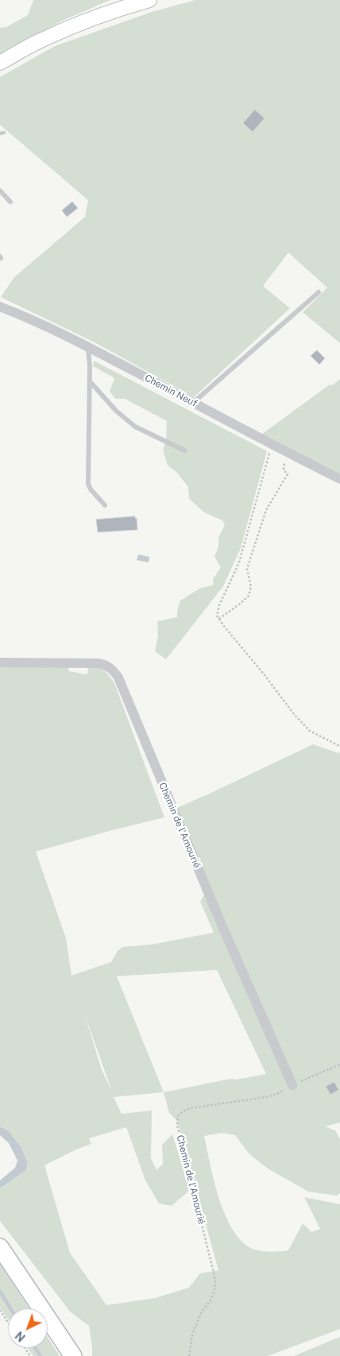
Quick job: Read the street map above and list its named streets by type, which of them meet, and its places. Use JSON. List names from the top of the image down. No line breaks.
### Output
{"streets":{"street":["Chemin Neuf","Chemin de l'Amourié"]},"north":"bottom left"}
